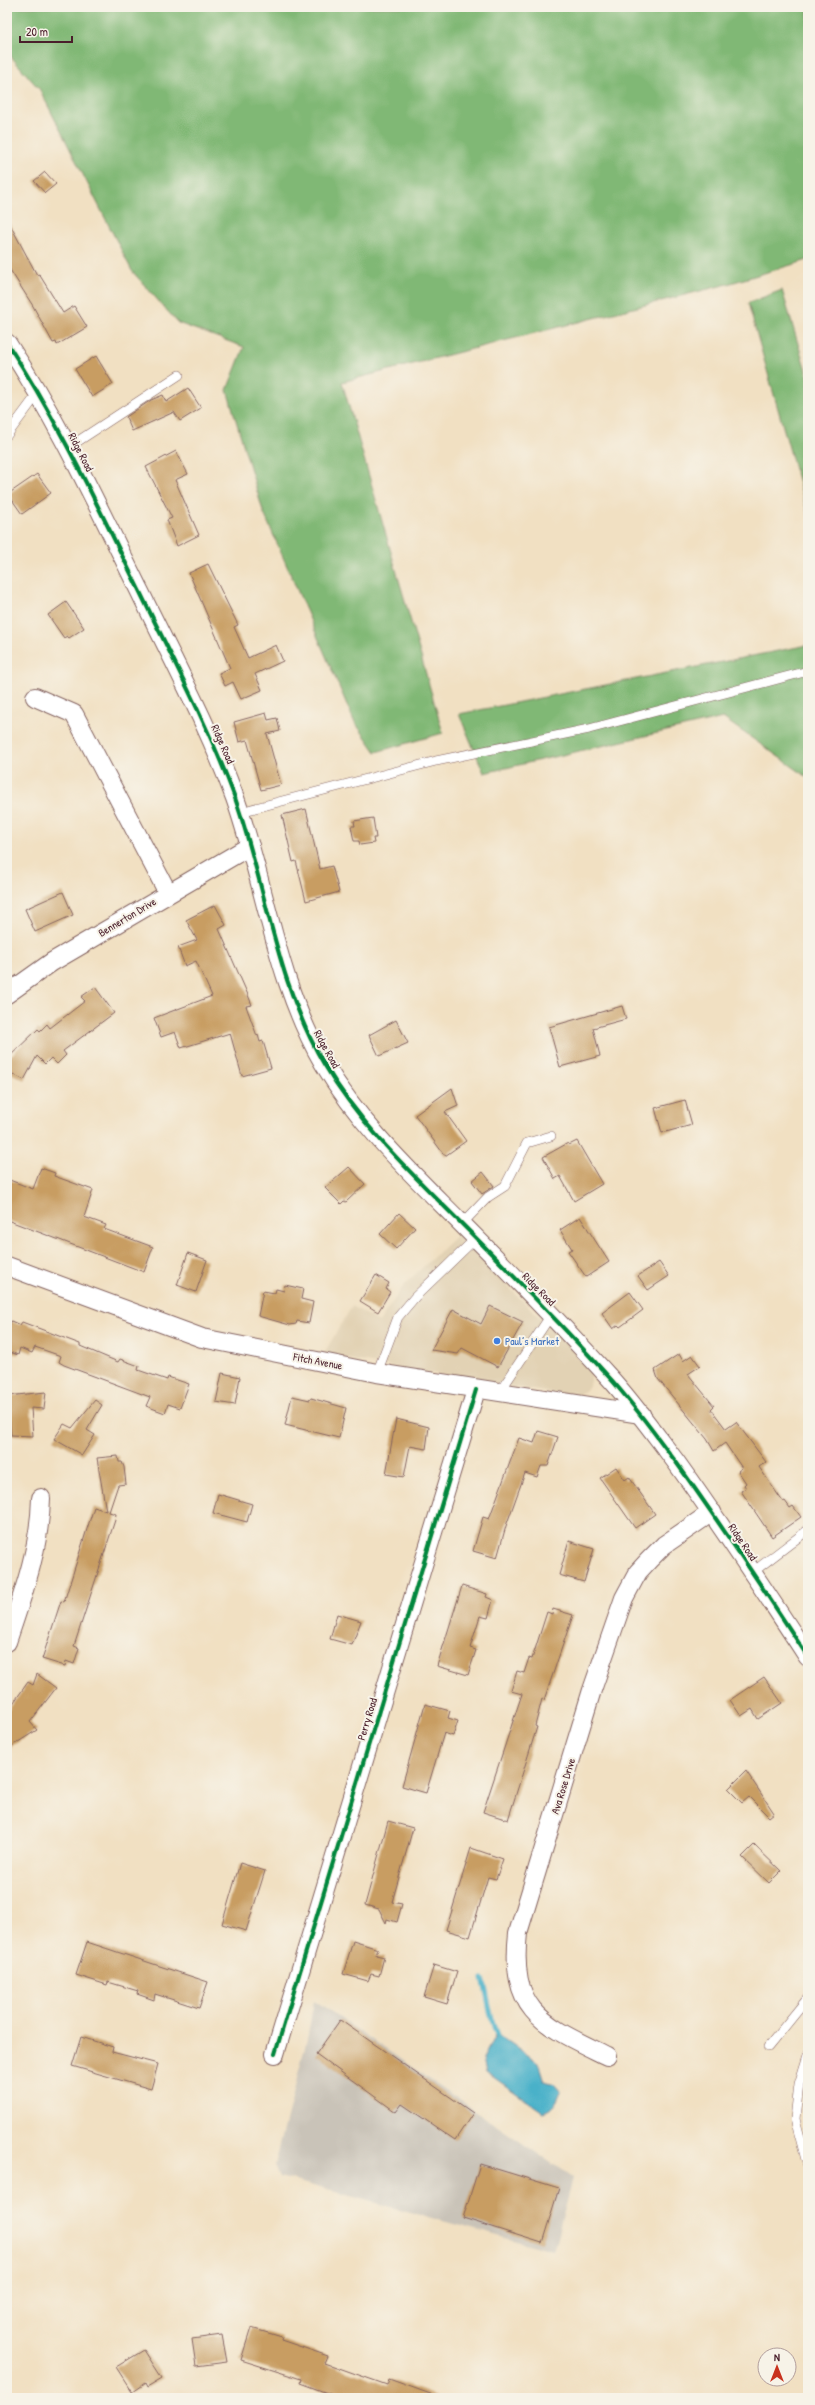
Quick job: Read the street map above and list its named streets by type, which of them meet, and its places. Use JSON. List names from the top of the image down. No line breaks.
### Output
{"streets":{"street":["Ridge Road","Bennerton Drive","Fitch Avenue","Perry Road","Ava Rose Drive"]},"crossings":[["Ridge Road","Bennerton Drive"],["Ridge Road","Fitch Avenue"],["Ridge Road","Ava Rose Drive"],["Fitch Avenue","Perry Road"]],"places":["Paul’s Market"],"scale_bar":"20 m","north":"top"}
